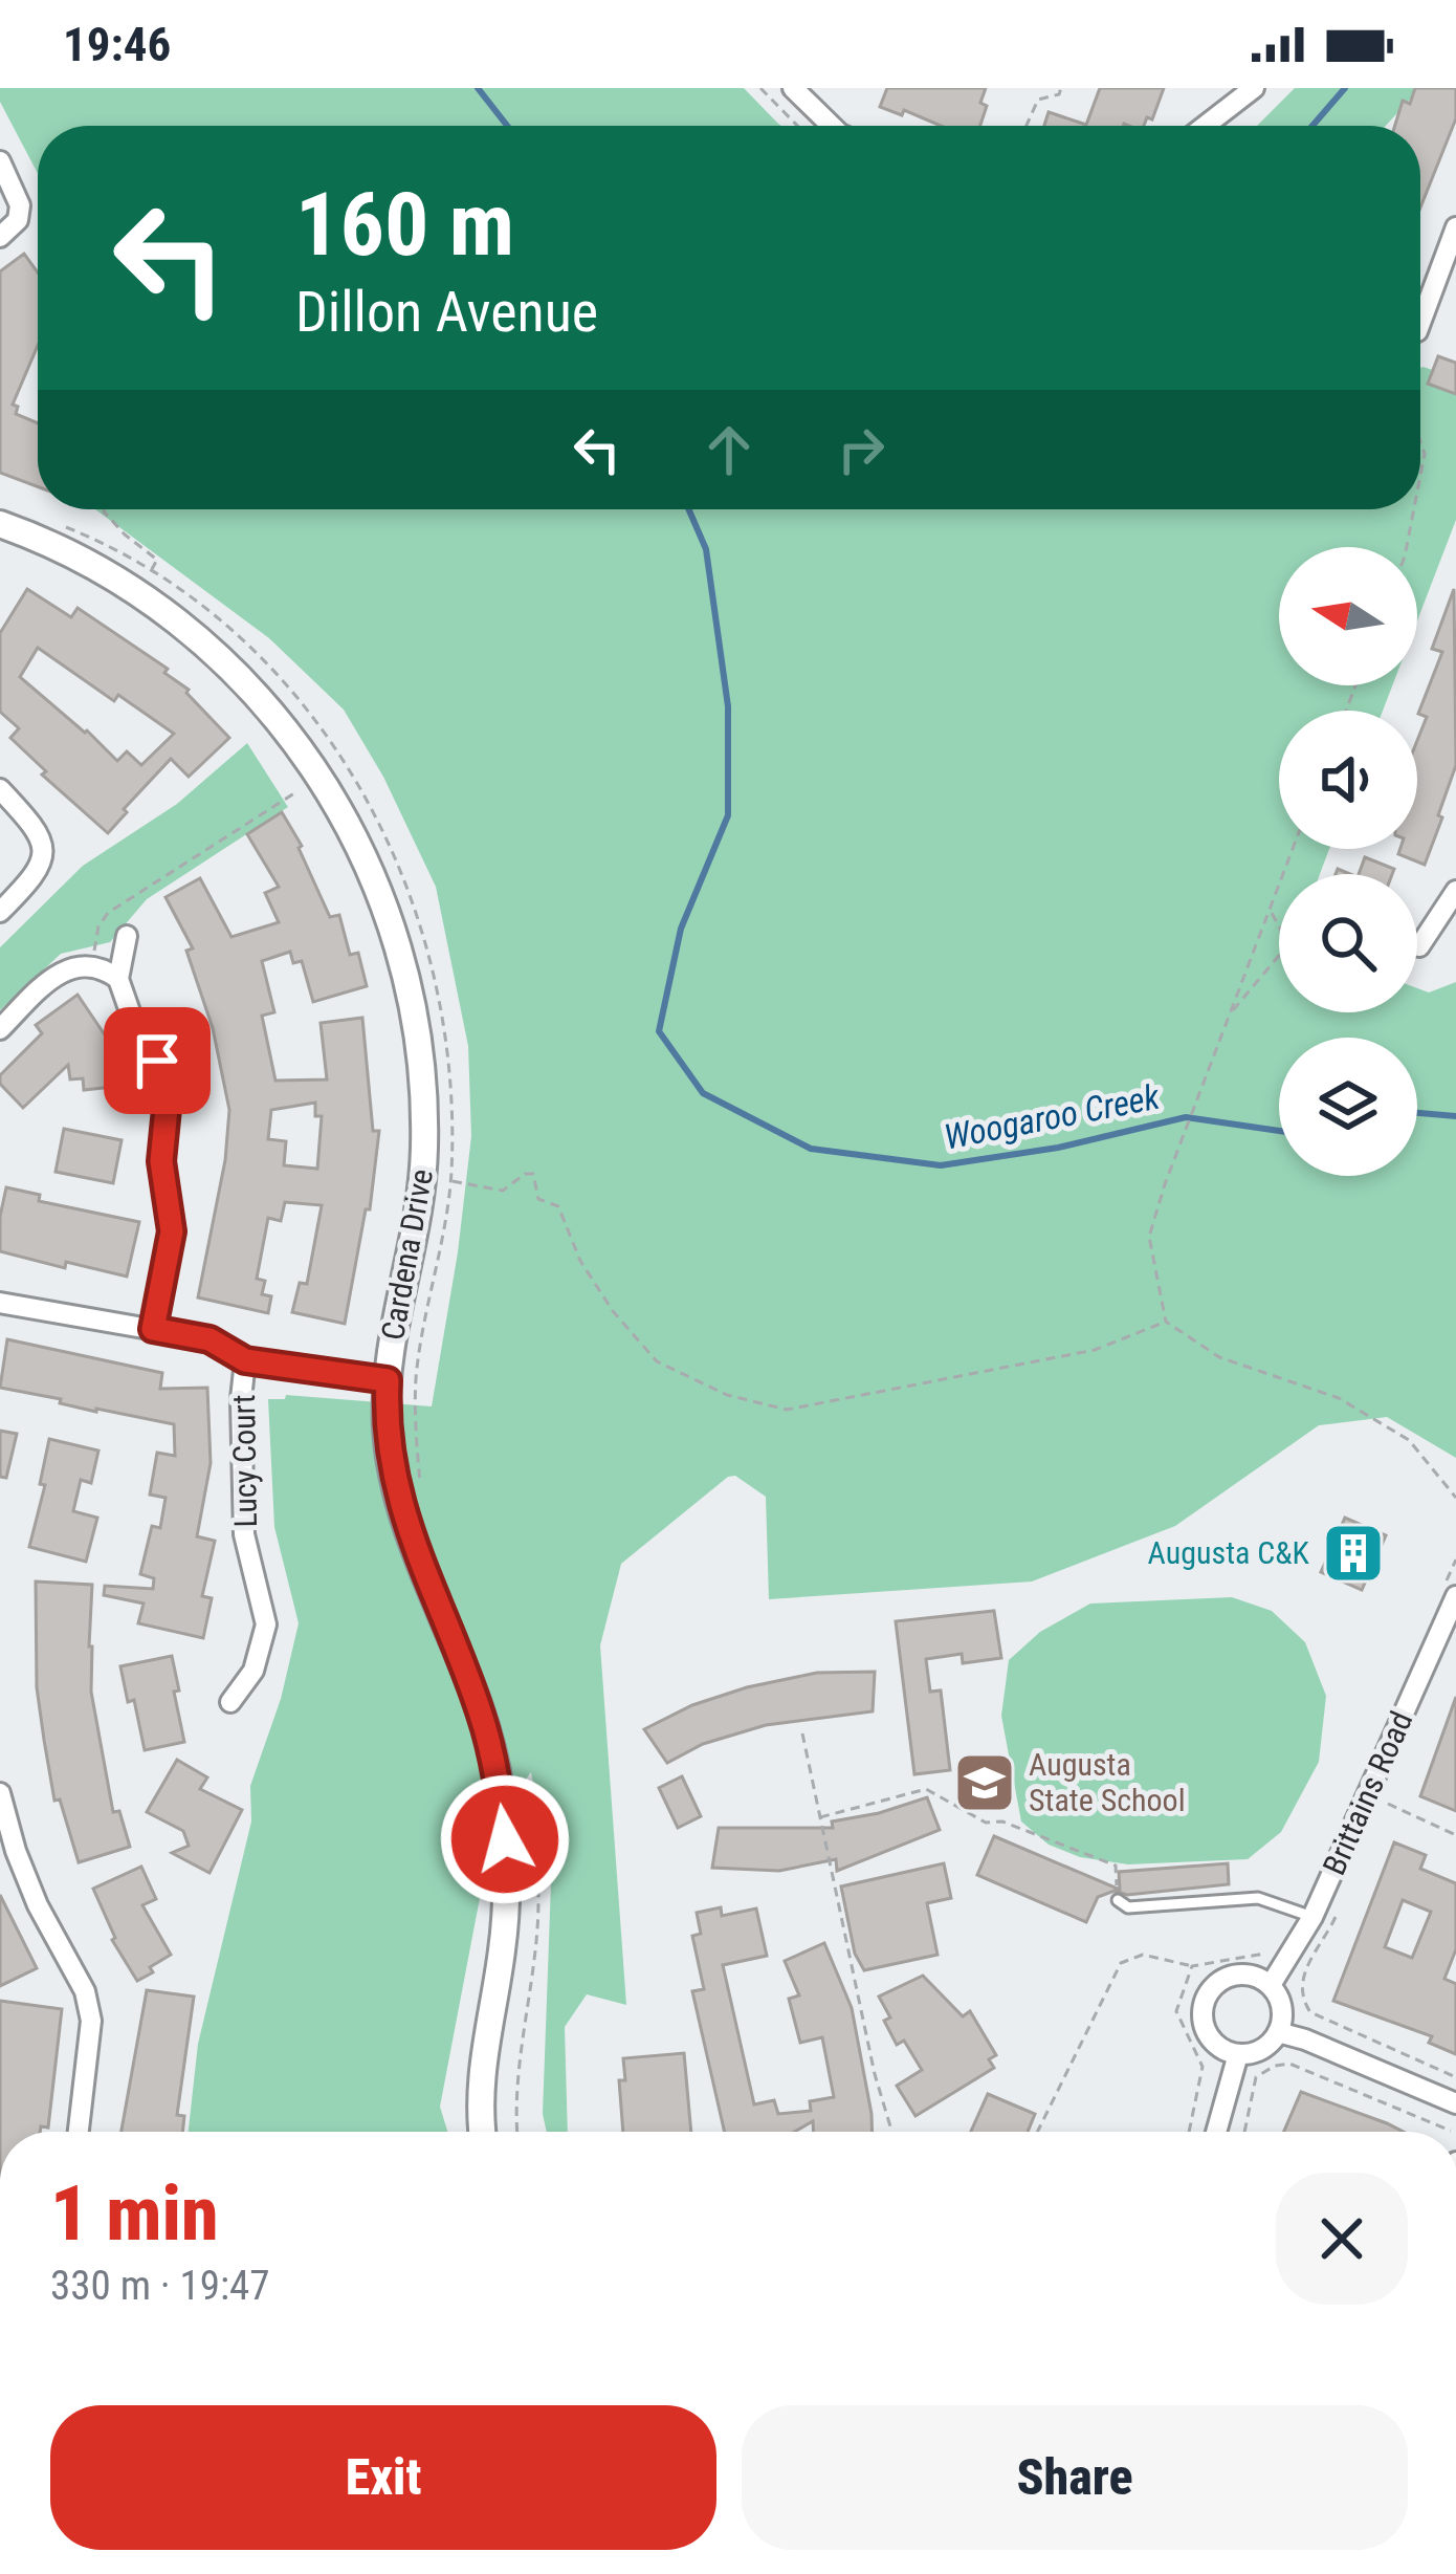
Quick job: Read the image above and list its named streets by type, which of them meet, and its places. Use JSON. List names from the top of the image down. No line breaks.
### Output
{"streets":{"street":["Cardena Drive","Lucy Court","Brittains Road"]},"water":["Woogaroo Creek"],"places":{"building":["Augusta C&K"],"school or university":["Augusta State School"]},"north":"left","page":{"status":"19:46","turn":["160 m","Dillon Avenue"],"heading":["1 min","330 m · 19:47"],"buttons":["Exit","Share"]}}
